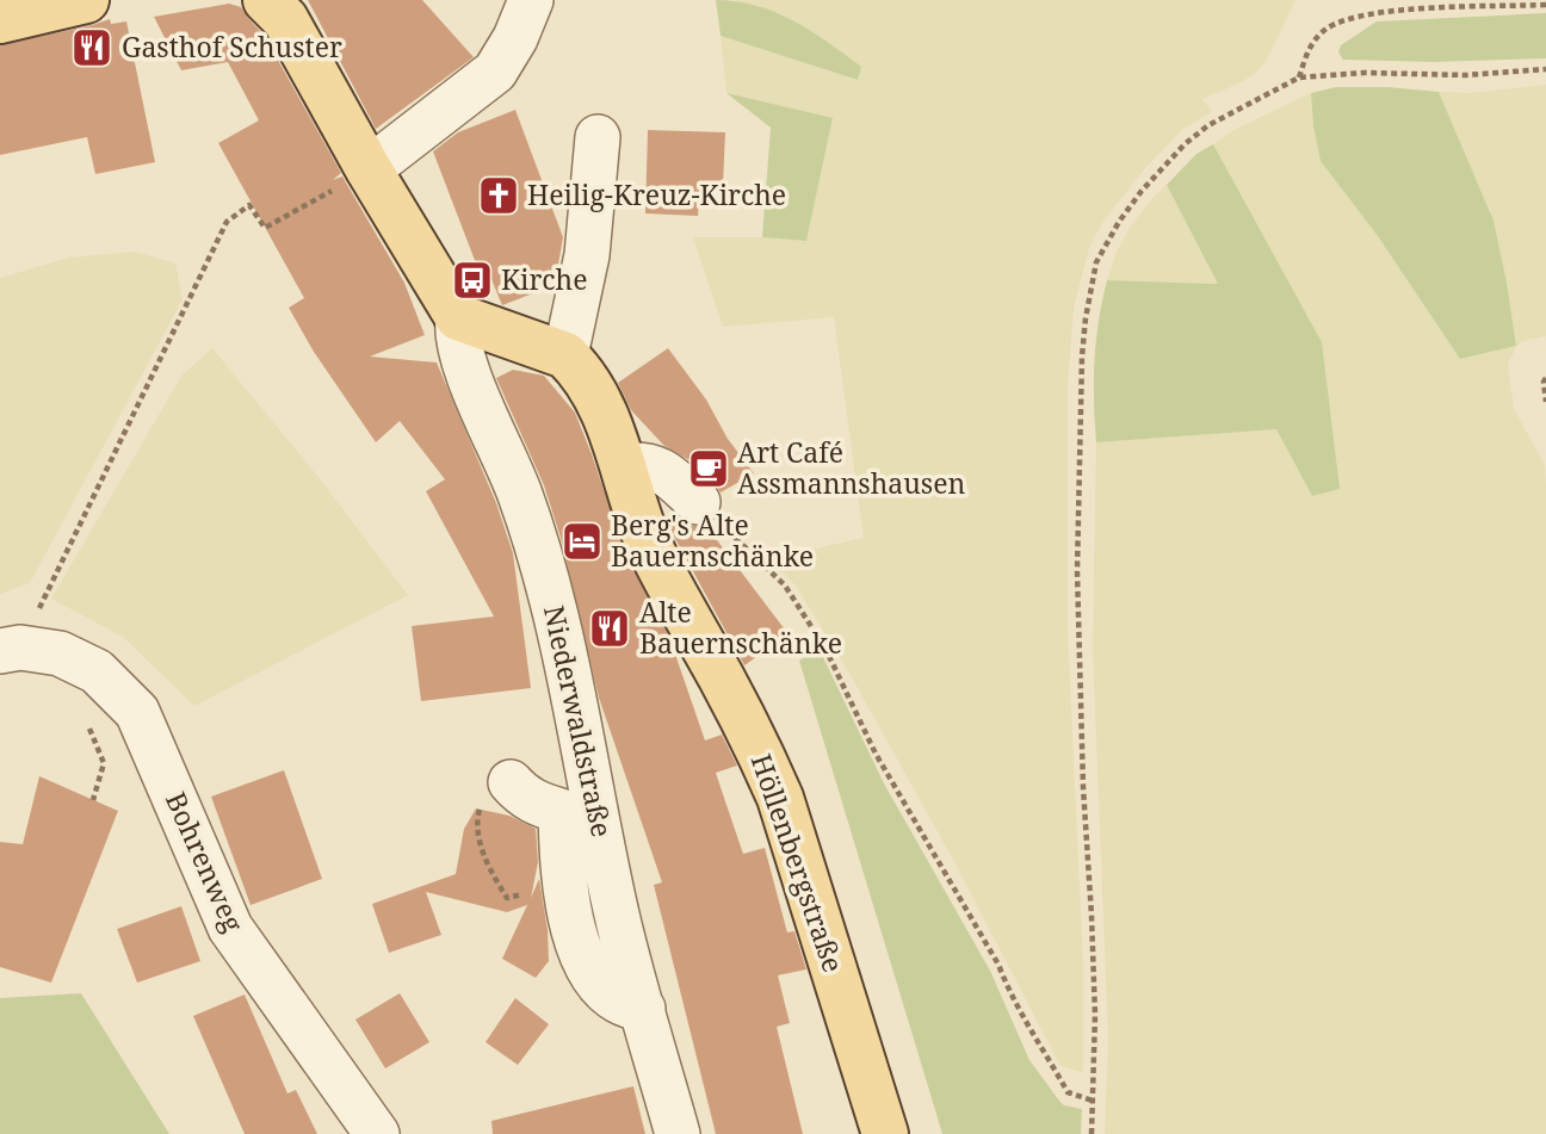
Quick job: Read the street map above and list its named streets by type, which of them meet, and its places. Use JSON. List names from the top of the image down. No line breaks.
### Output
{"streets":{"main road":["Höllenbergstraße"],"street":["Niederwaldstraße","Bohrenweg"]},"places":{"restaurant":["Gasthof Schuster","Alte Bauernschänke"],"church":["Heilig-Kreuz-Kirche"],"bus stop":["Kirche"],"cafe":["Art Café Assmannshausen"],"hotel":["Berg's Alte Bauernschänke"]}}
